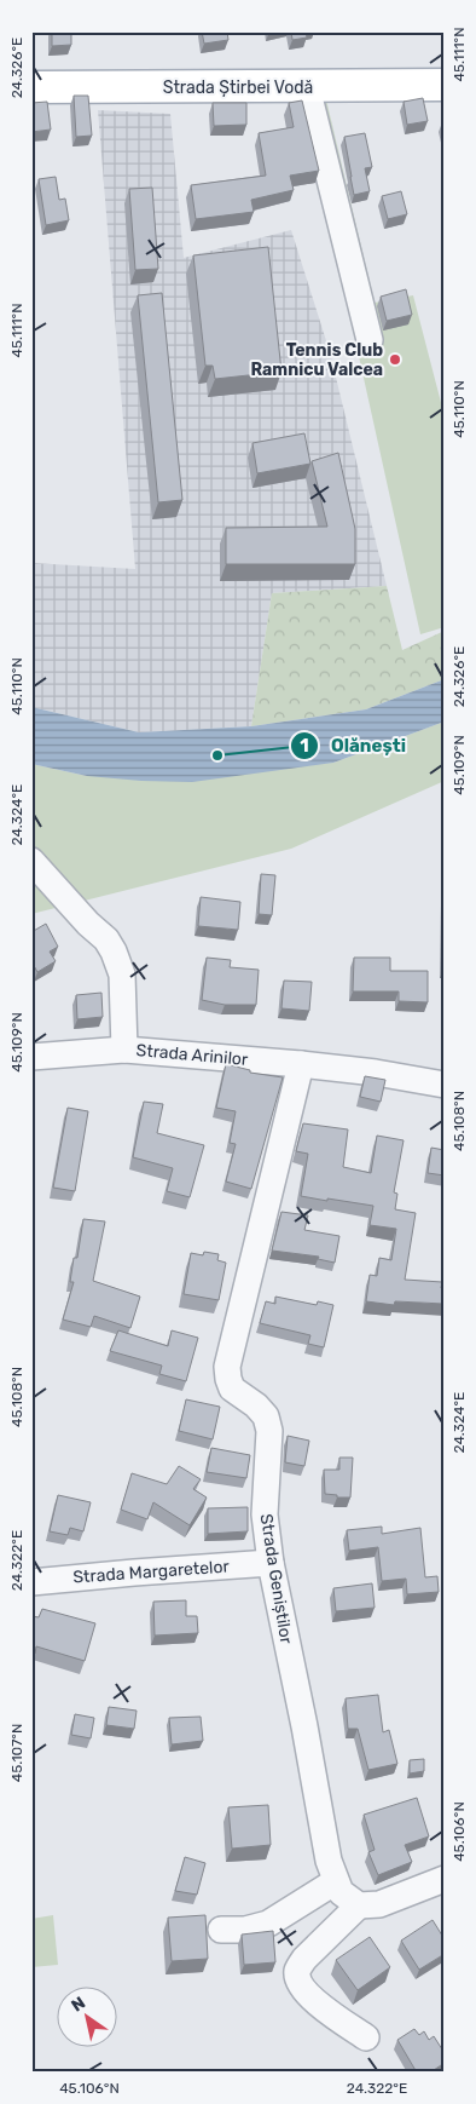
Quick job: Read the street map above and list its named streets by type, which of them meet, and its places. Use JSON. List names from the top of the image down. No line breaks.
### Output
{"streets":{"main road":["Strada Știrbei Vodă"],"street":["Strada Arinilor","Strada Margaretelor","Strada Geniștilor"]},"crossings":[["Strada Arinilor","Strada Geniștilor"],["Strada Margaretelor","Strada Geniștilor"]],"places":["Tennis Club Ramnicu Valcea","Olănești"],"north":"top left","coordinates":["45.111°N","24.326°E","45.110°N","45.109°N","24.324°E","45.108°N","24.322°E","45.107°N","45.106°N"]}
